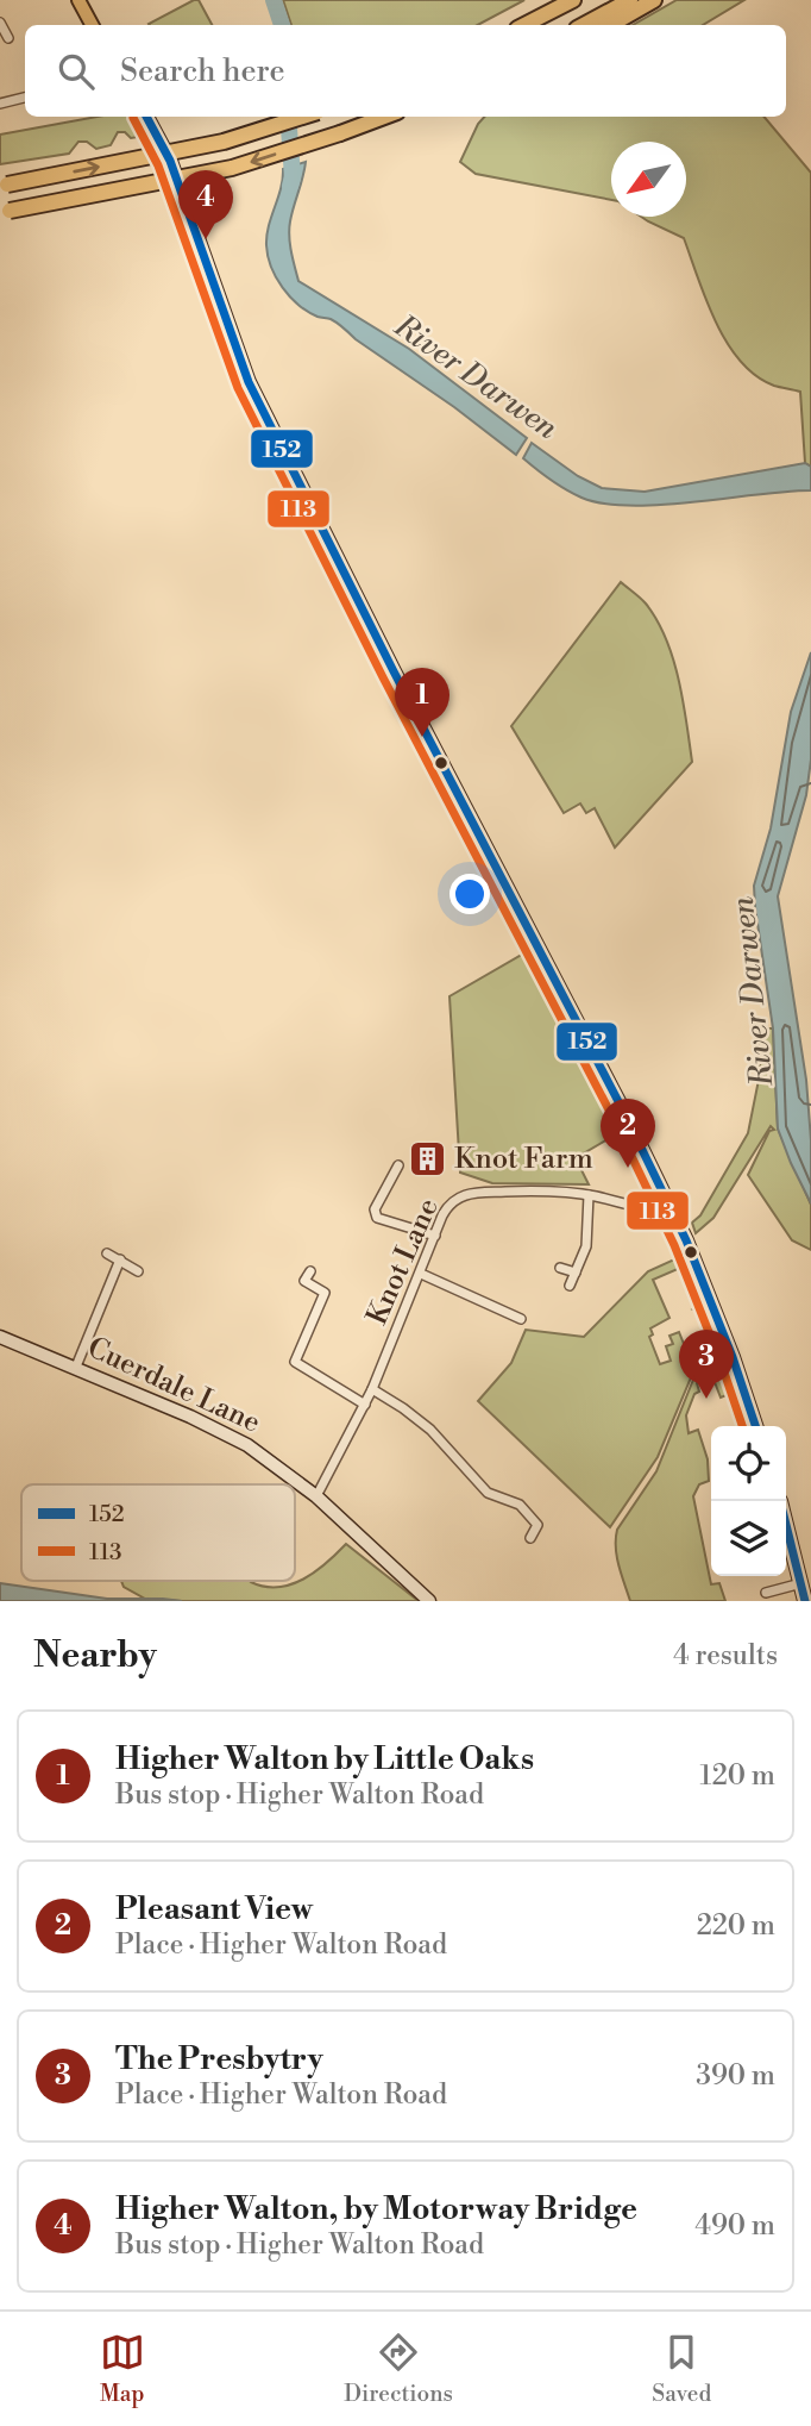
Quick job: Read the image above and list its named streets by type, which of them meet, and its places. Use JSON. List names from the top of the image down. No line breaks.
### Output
{"streets":{"main road":["Cuerdale Lane"],"street":["Knot Lane"]},"crossings":[["Knot Lane","Cuerdale Lane"]],"water":["River Darwen"],"places":{"building":["Knot Farm"]},"lines":["transit line 152","transit line 113"],"legend":["152","113"],"north":"bottom left","page":{"search":"Search here","pins":["4","1","2","3"],"heading":["Nearby","4 results"],"list":[{"mark":"1","name":"Higher Walton by Little Oaks","note":"Bus stop · Higher Walton Road","value":"120 m"},{"mark":"2","name":"Pleasant View","note":"Place · Higher Walton Road","value":"220 m"},{"mark":"3","name":"The Presbytry","note":"Place · Higher Walton Road","value":"390 m"},{"mark":"4","name":"Higher Walton, by Motorway Bridge","note":"Bus stop · Higher Walton Road","value":"490 m"}],"nav":["Map","Directions","Saved"]}}
